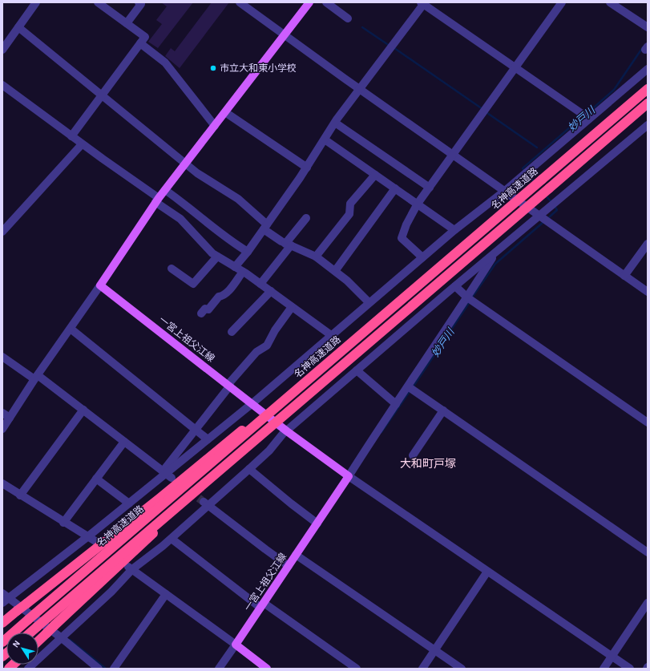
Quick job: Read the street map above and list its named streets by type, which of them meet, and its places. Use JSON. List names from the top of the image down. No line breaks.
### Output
{"streets":{"highway":["名神高速道路"],"main road":["一宮上祖父江線"]},"districts":["大和町戸塚"],"water":["妙戸川"],"places":["市立大和東小学校"],"north":"top left"}
